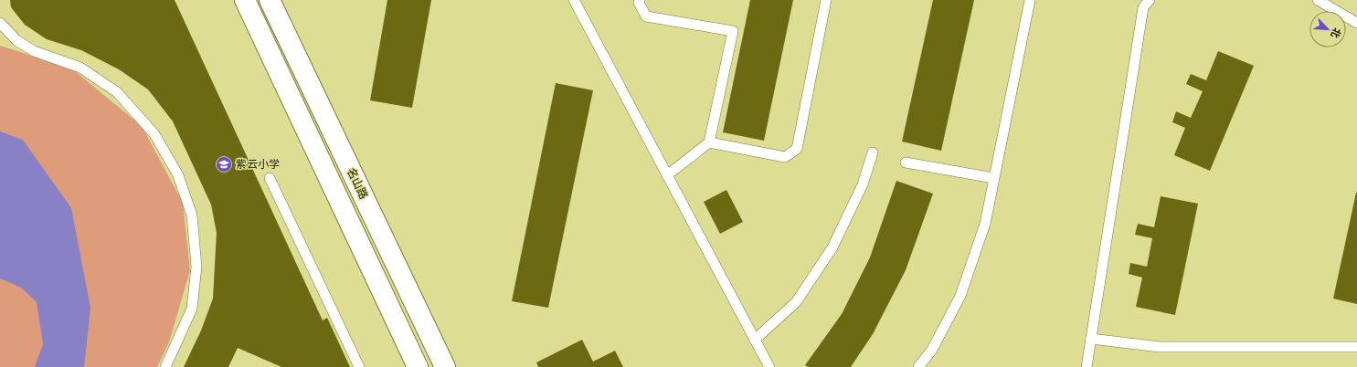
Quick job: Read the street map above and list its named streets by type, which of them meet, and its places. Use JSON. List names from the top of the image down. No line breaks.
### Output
{"streets":{"street":["名山路"]},"places":{"school or university":["紫云小学"]},"north":"bottom right"}
